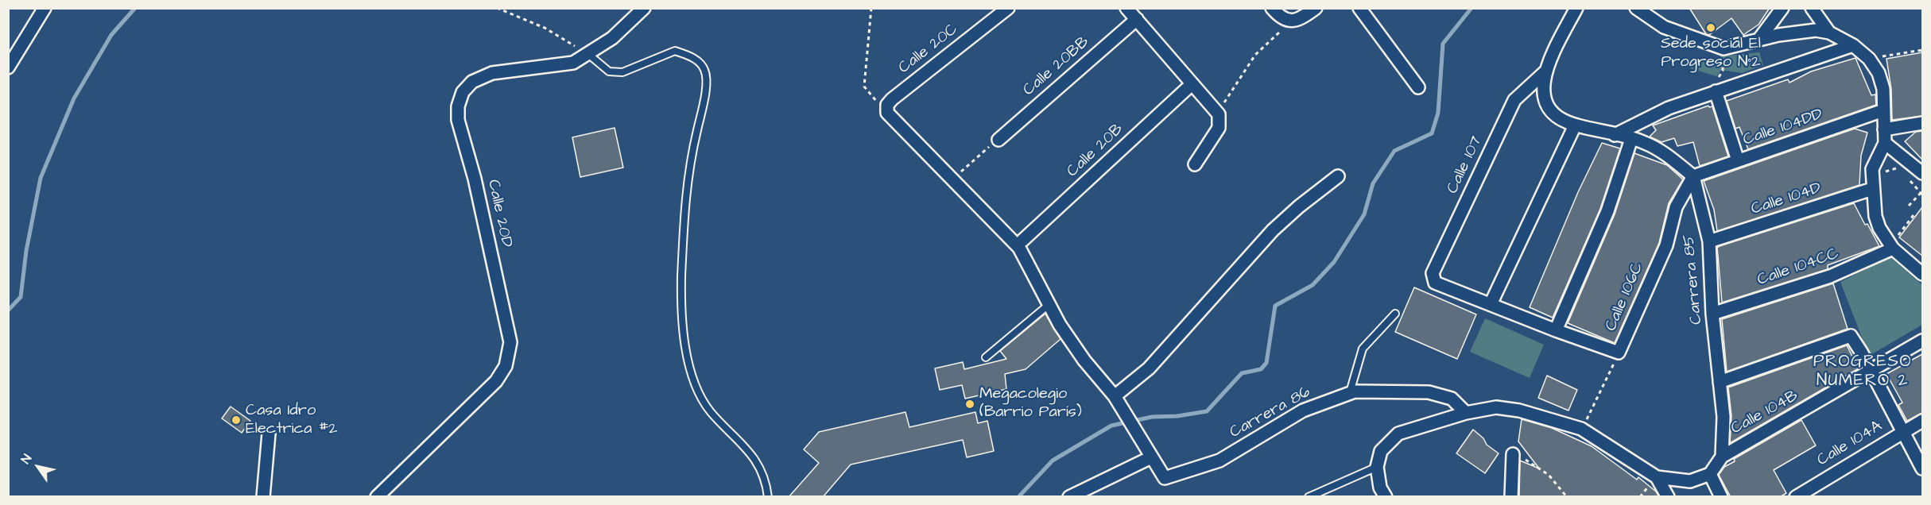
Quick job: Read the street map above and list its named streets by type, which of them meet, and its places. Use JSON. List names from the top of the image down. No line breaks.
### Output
{"streets":{"street":["Calle 20C","Calle 20BB","Calle 104DD","Calle 20B","Calle 107","Calle 104D","Calle 20D","Calle 104CC","Carrera 85","Calle 106C","Carrera 86","Calle 104B","Calle 104A"]},"crossings":[["Calle 104DD","Carrera 85"],["Calle 104DD","Calle 106C"],["Calle 104D","Carrera 85"],["Calle 104CC","Carrera 85"],["Carrera 85","Calle 106C"],["Carrera 85","Calle 104B"]],"districts":["PROGRESO NUMERO 2"],"places":["Sede social El Progreso N°2","Megacolegio (Barrio París)","Casa Idro Electrica #2"],"north":"top left"}
